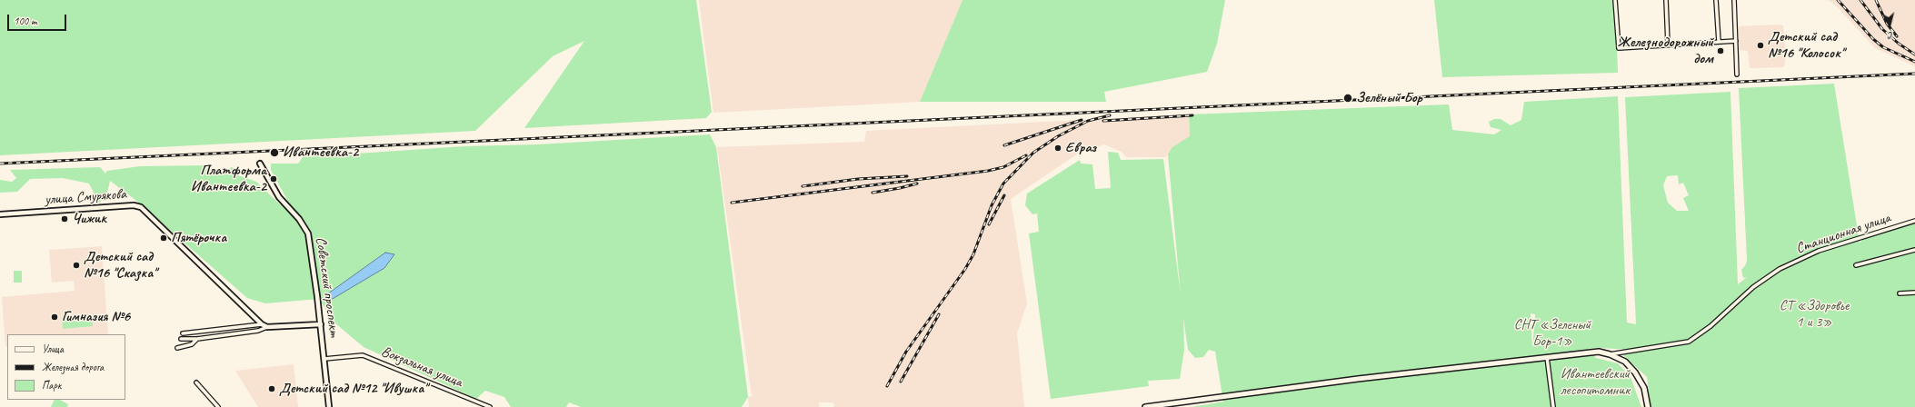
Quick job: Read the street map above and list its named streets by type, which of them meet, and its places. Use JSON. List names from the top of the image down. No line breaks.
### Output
{"streets":{"street":["улица Смурякова","Станционная улица","Советский проспект","Вокзальная улица"]},"crossings":[["улица Смурякова","Советский проспект"],["Советский проспект","Вокзальная улица"]],"parks":["СТ «Здоровье 1 и 3»","СНТ «Зеленый Бор-1»","Ивантеевский лесопитомник"],"places":["Детский сад №16 \"Колосок\"","Железнодорожный дом","Зелёный Бор","Евраз","Ивантеевка-2","Платформа Ивантеевка-2","Чижик","Пятёрочка","Детский сад №16 \"Сказка\"","Гимназия №6","Детский сад №12 \"Ивушка\""],"legend":["Улица","Железная дорога","Парк"],"scale_bar":"100 m","north":"bottom"}
